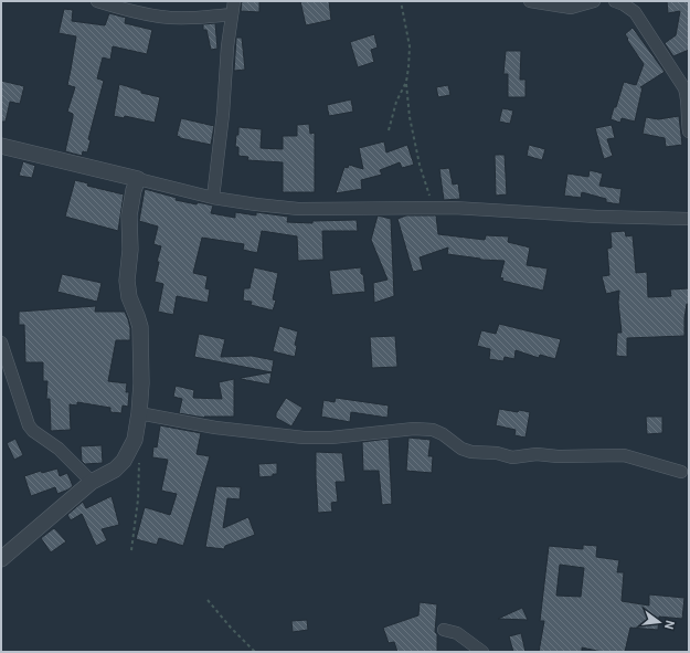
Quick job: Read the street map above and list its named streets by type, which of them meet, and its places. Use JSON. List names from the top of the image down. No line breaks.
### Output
{"north":"right"}
